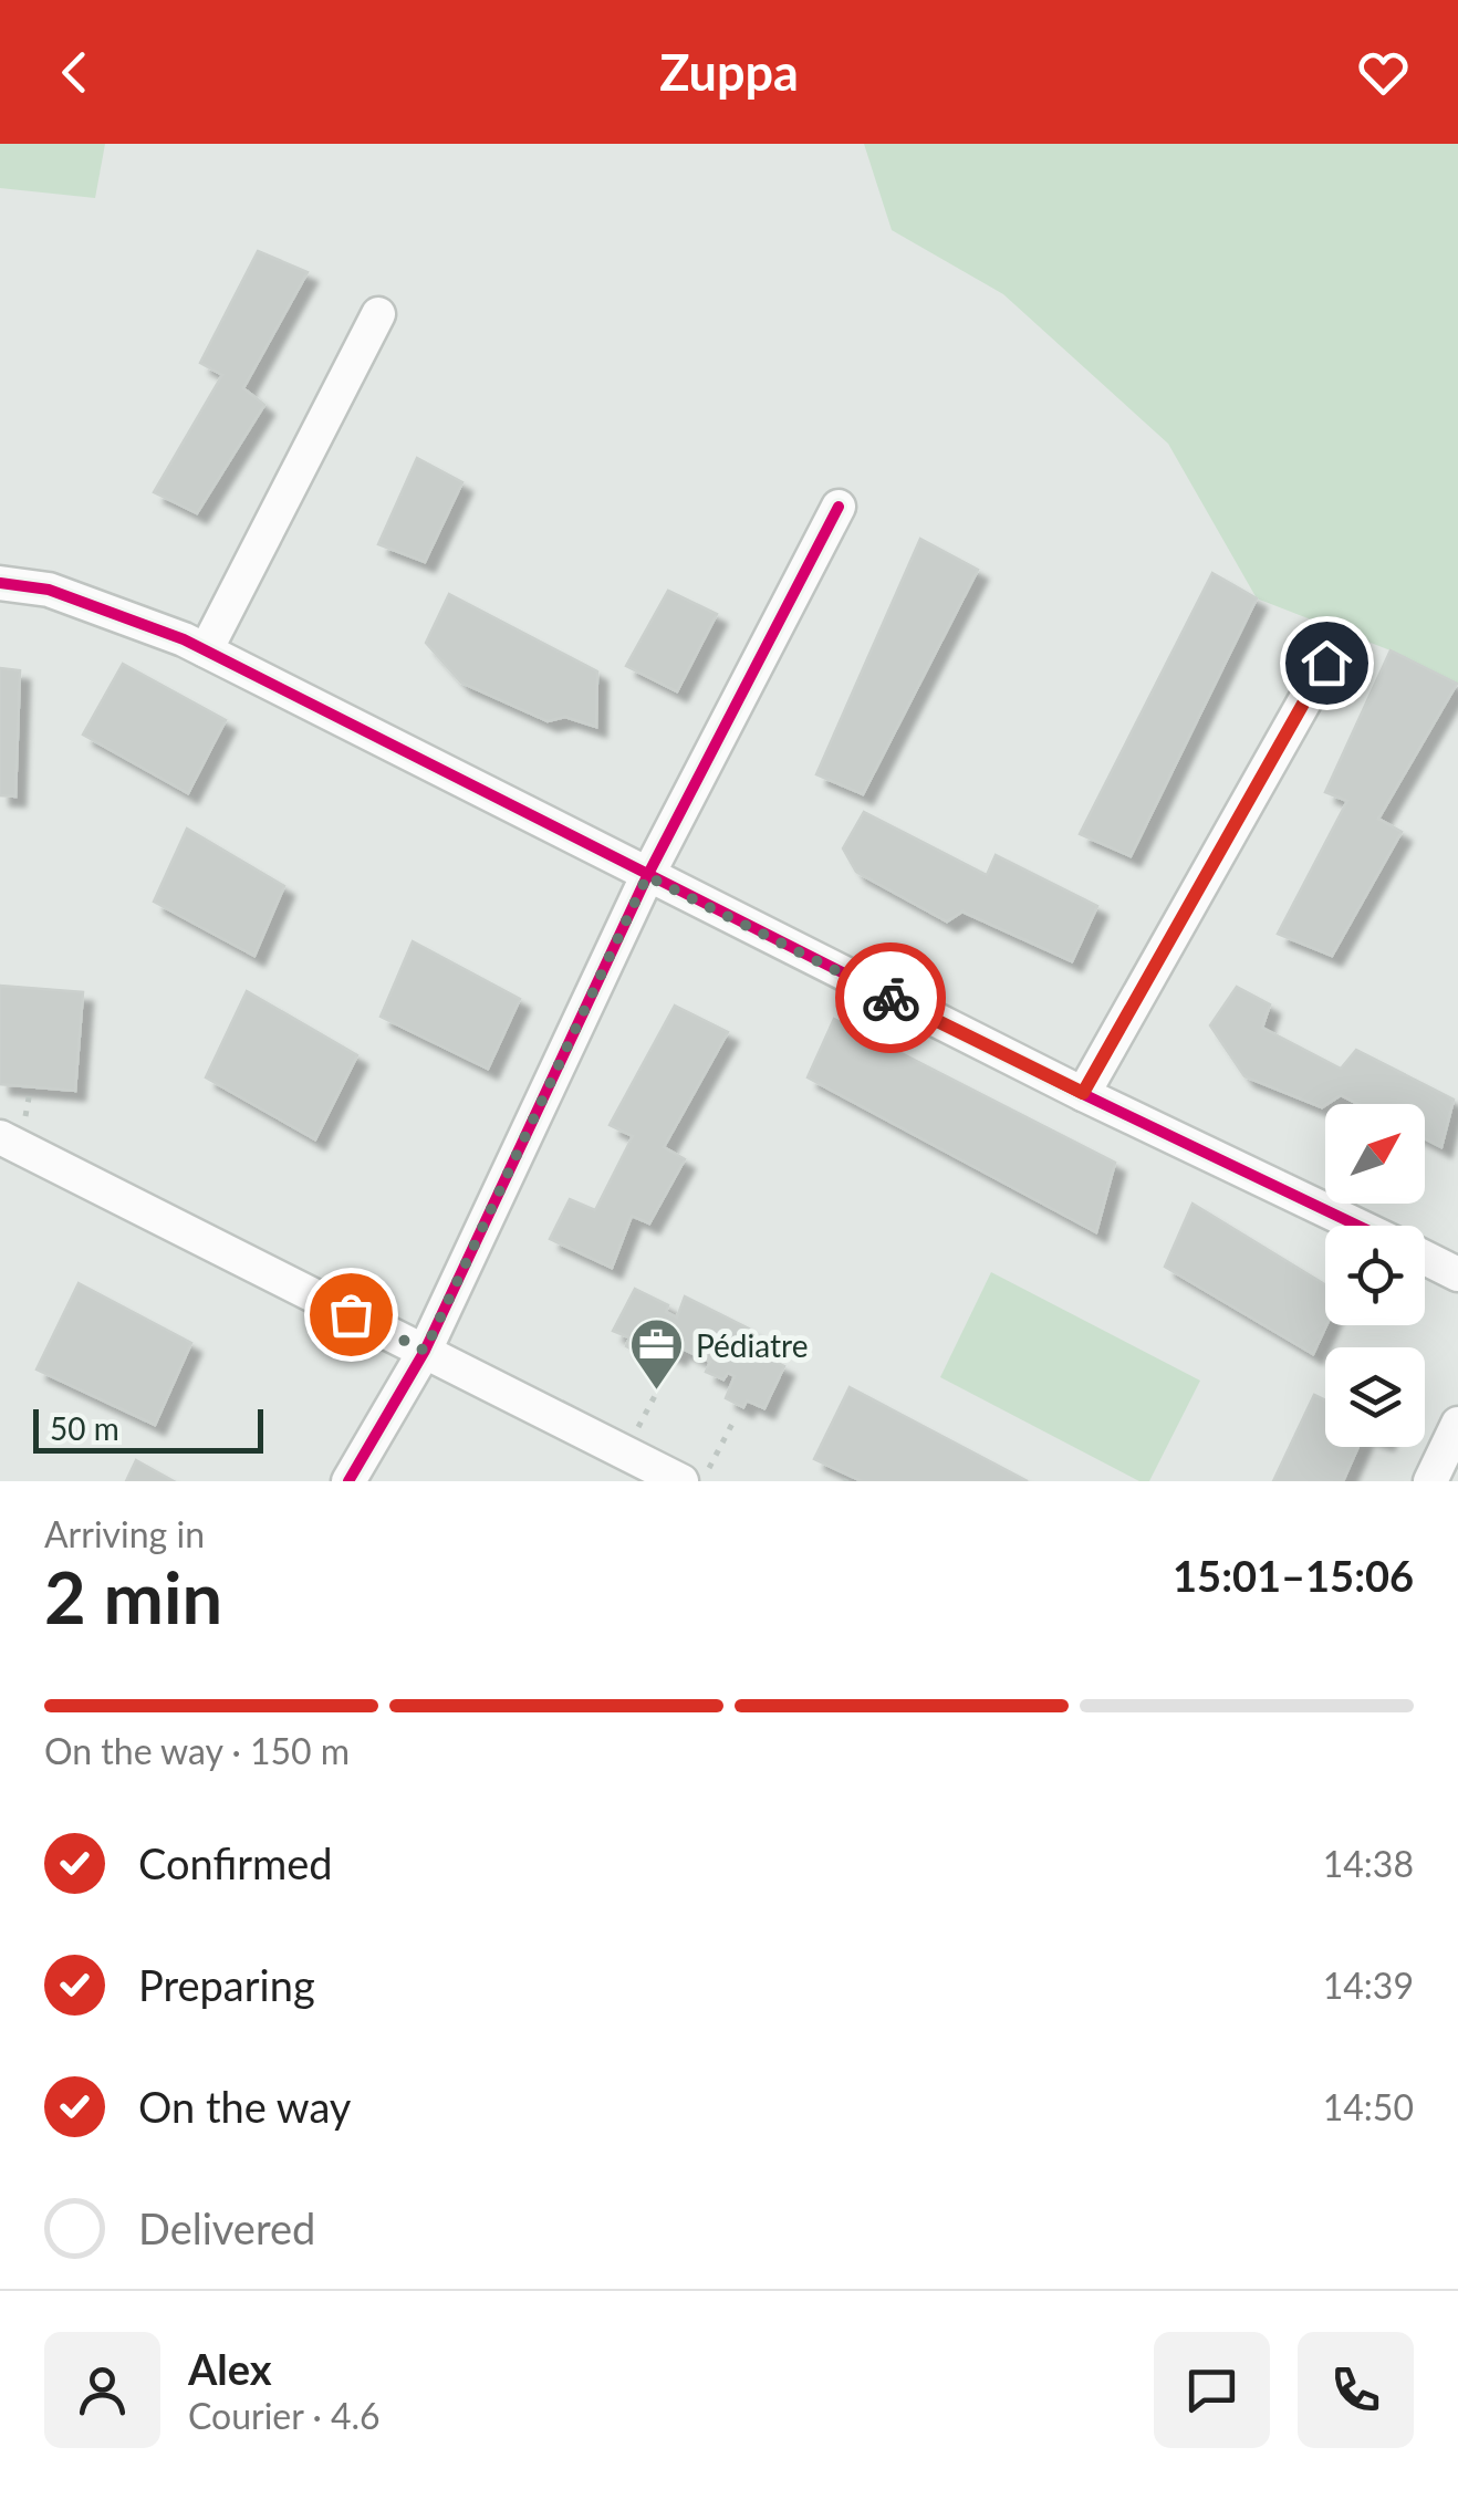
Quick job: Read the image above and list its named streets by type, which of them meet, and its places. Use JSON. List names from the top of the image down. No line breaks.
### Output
{"places":{"office":["Pédiatre"]},"scale_bar":"50 m","north":"top right","page":{"header":"Zuppa","scale":"50 m","heading":["2 min","Arriving in","15:01–15:06"],"panel":["Alex","Courier · 4.6"],"bar":"On the way · 150 m","list":[["Confirmed","14:38"],["Preparing","14:39"],["On the way","14:50"],"Delivered"]}}
